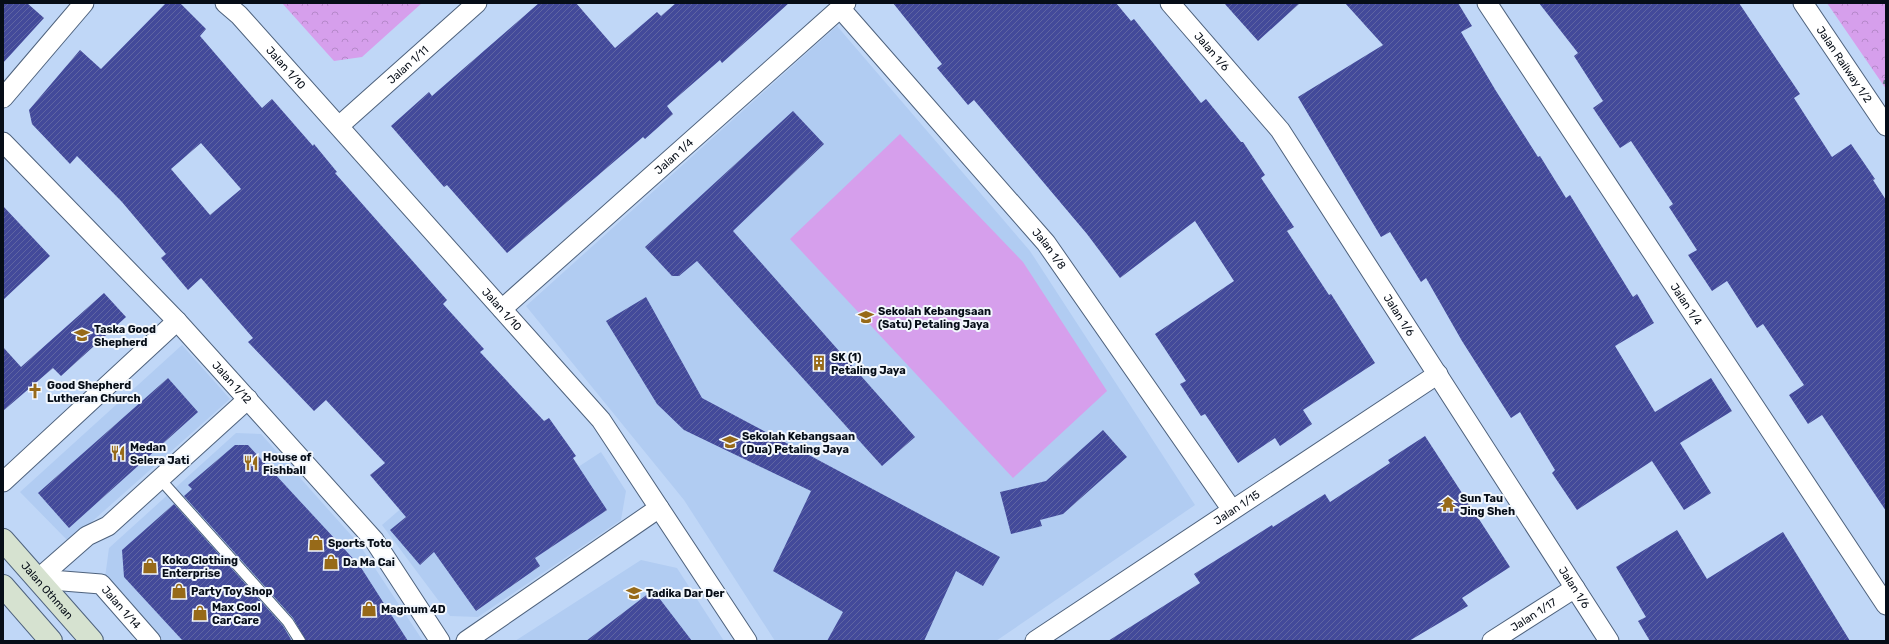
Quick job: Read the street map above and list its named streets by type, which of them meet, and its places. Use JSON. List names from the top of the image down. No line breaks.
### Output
{"streets":{"main road":["Jalan Othman"],"street":["Jalan 1/6","Jalan 1/11","Jalan Railway 1/2","Jalan 1/10","Jalan 1/4","Jalan 1/8","Jalan 1/12","Jalan 1/15","Jalan 1/14","Jalan 1/17"]},"crossings":[["Jalan 1/6","Jalan 1/15"],["Jalan 1/6","Jalan 1/17"],["Jalan 1/11","Jalan 1/10"],["Jalan 1/10","Jalan 1/4"],["Jalan 1/4","Jalan 1/8"],["Jalan 1/8","Jalan 1/15"],["Jalan Othman","Jalan 1/14"]],"places":{"school or university":["Sekolah Kebangsaan (Satu) Petaling Jaya","Taska Good Shepherd","Sekolah Kebangsaan (Dua) Petaling Jaya","Tadika Dar Der"],"building":["SK (1) Petaling Jaya"],"church":["Good Shepherd Lutheran Church"],"restaurant":["Medan Selera Jati","House of Fishball"],"temple":["Sun Tau Jing Sheh"],"shop":["Sports Toto","Da Ma Cai","Koko Clothing Enterprise","Party Toy Shop","Magnum 4D","Max Cool Car Care"]}}
